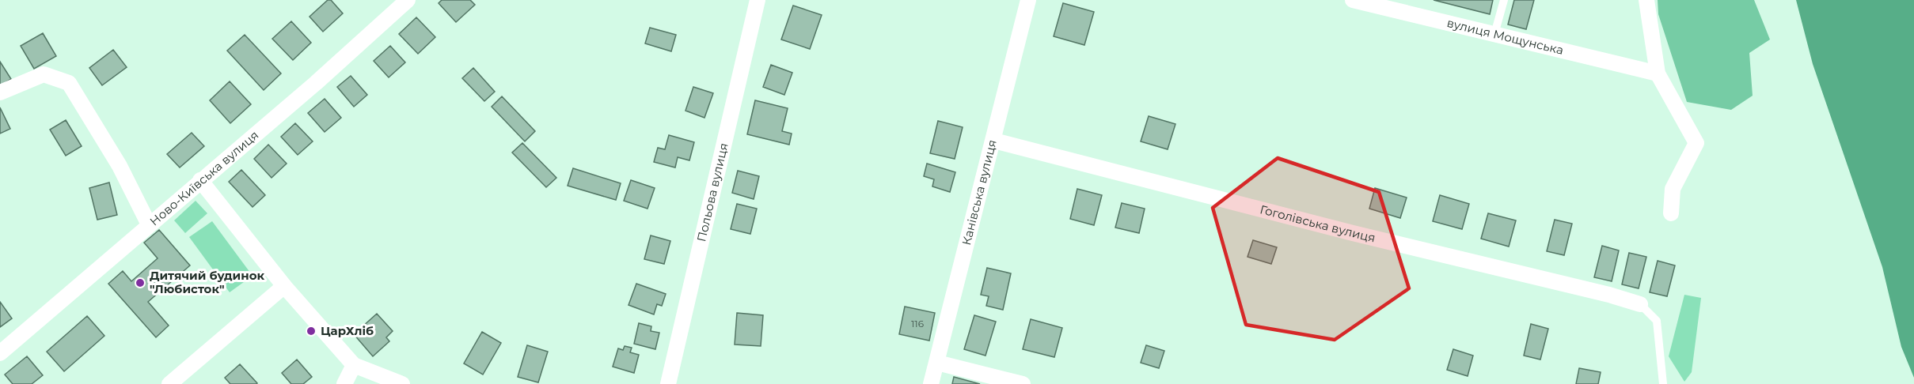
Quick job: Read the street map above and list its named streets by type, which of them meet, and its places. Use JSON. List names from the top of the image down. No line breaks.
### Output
{"streets":{"street":["вулиця Мощунська","Ново-Київська вулиця","Польова вулиця","Канівська вулиця","Гоголівська вулиця"]},"crossings":[["Канівська вулиця","Гоголівська вулиця"]],"places":["Дитячий будинок \"Любисток\"","ЦарХліб"],"house_numbers":["116"]}
